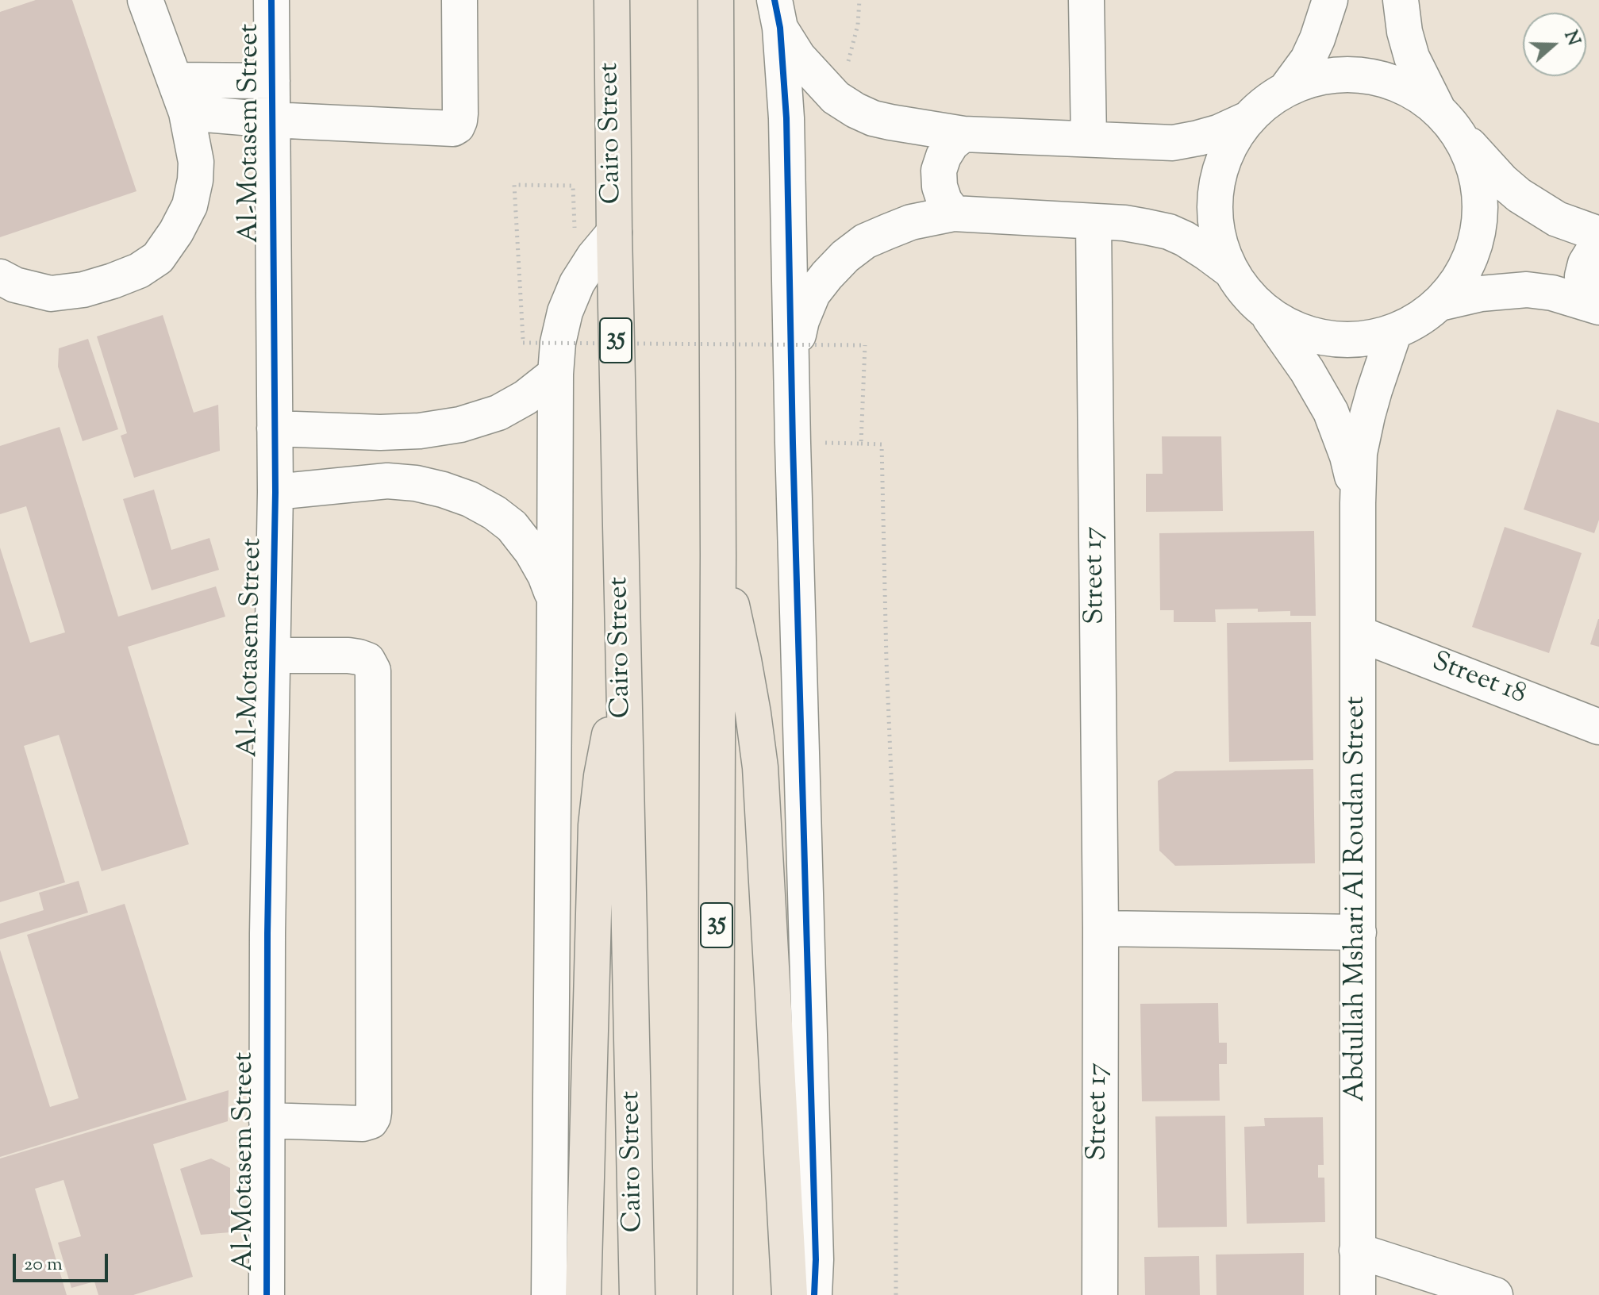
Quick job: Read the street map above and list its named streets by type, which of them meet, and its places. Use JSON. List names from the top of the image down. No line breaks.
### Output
{"streets":{"main road":["Cairo Street","35"],"street":["Al-Motasem Street","Street 17","Street 18","Abdullah Mshari Al Roudan Street"]},"crossings":[["Street 18","Abdullah Mshari Al Roudan Street"]],"scale_bar":"20 m","north":"right"}
